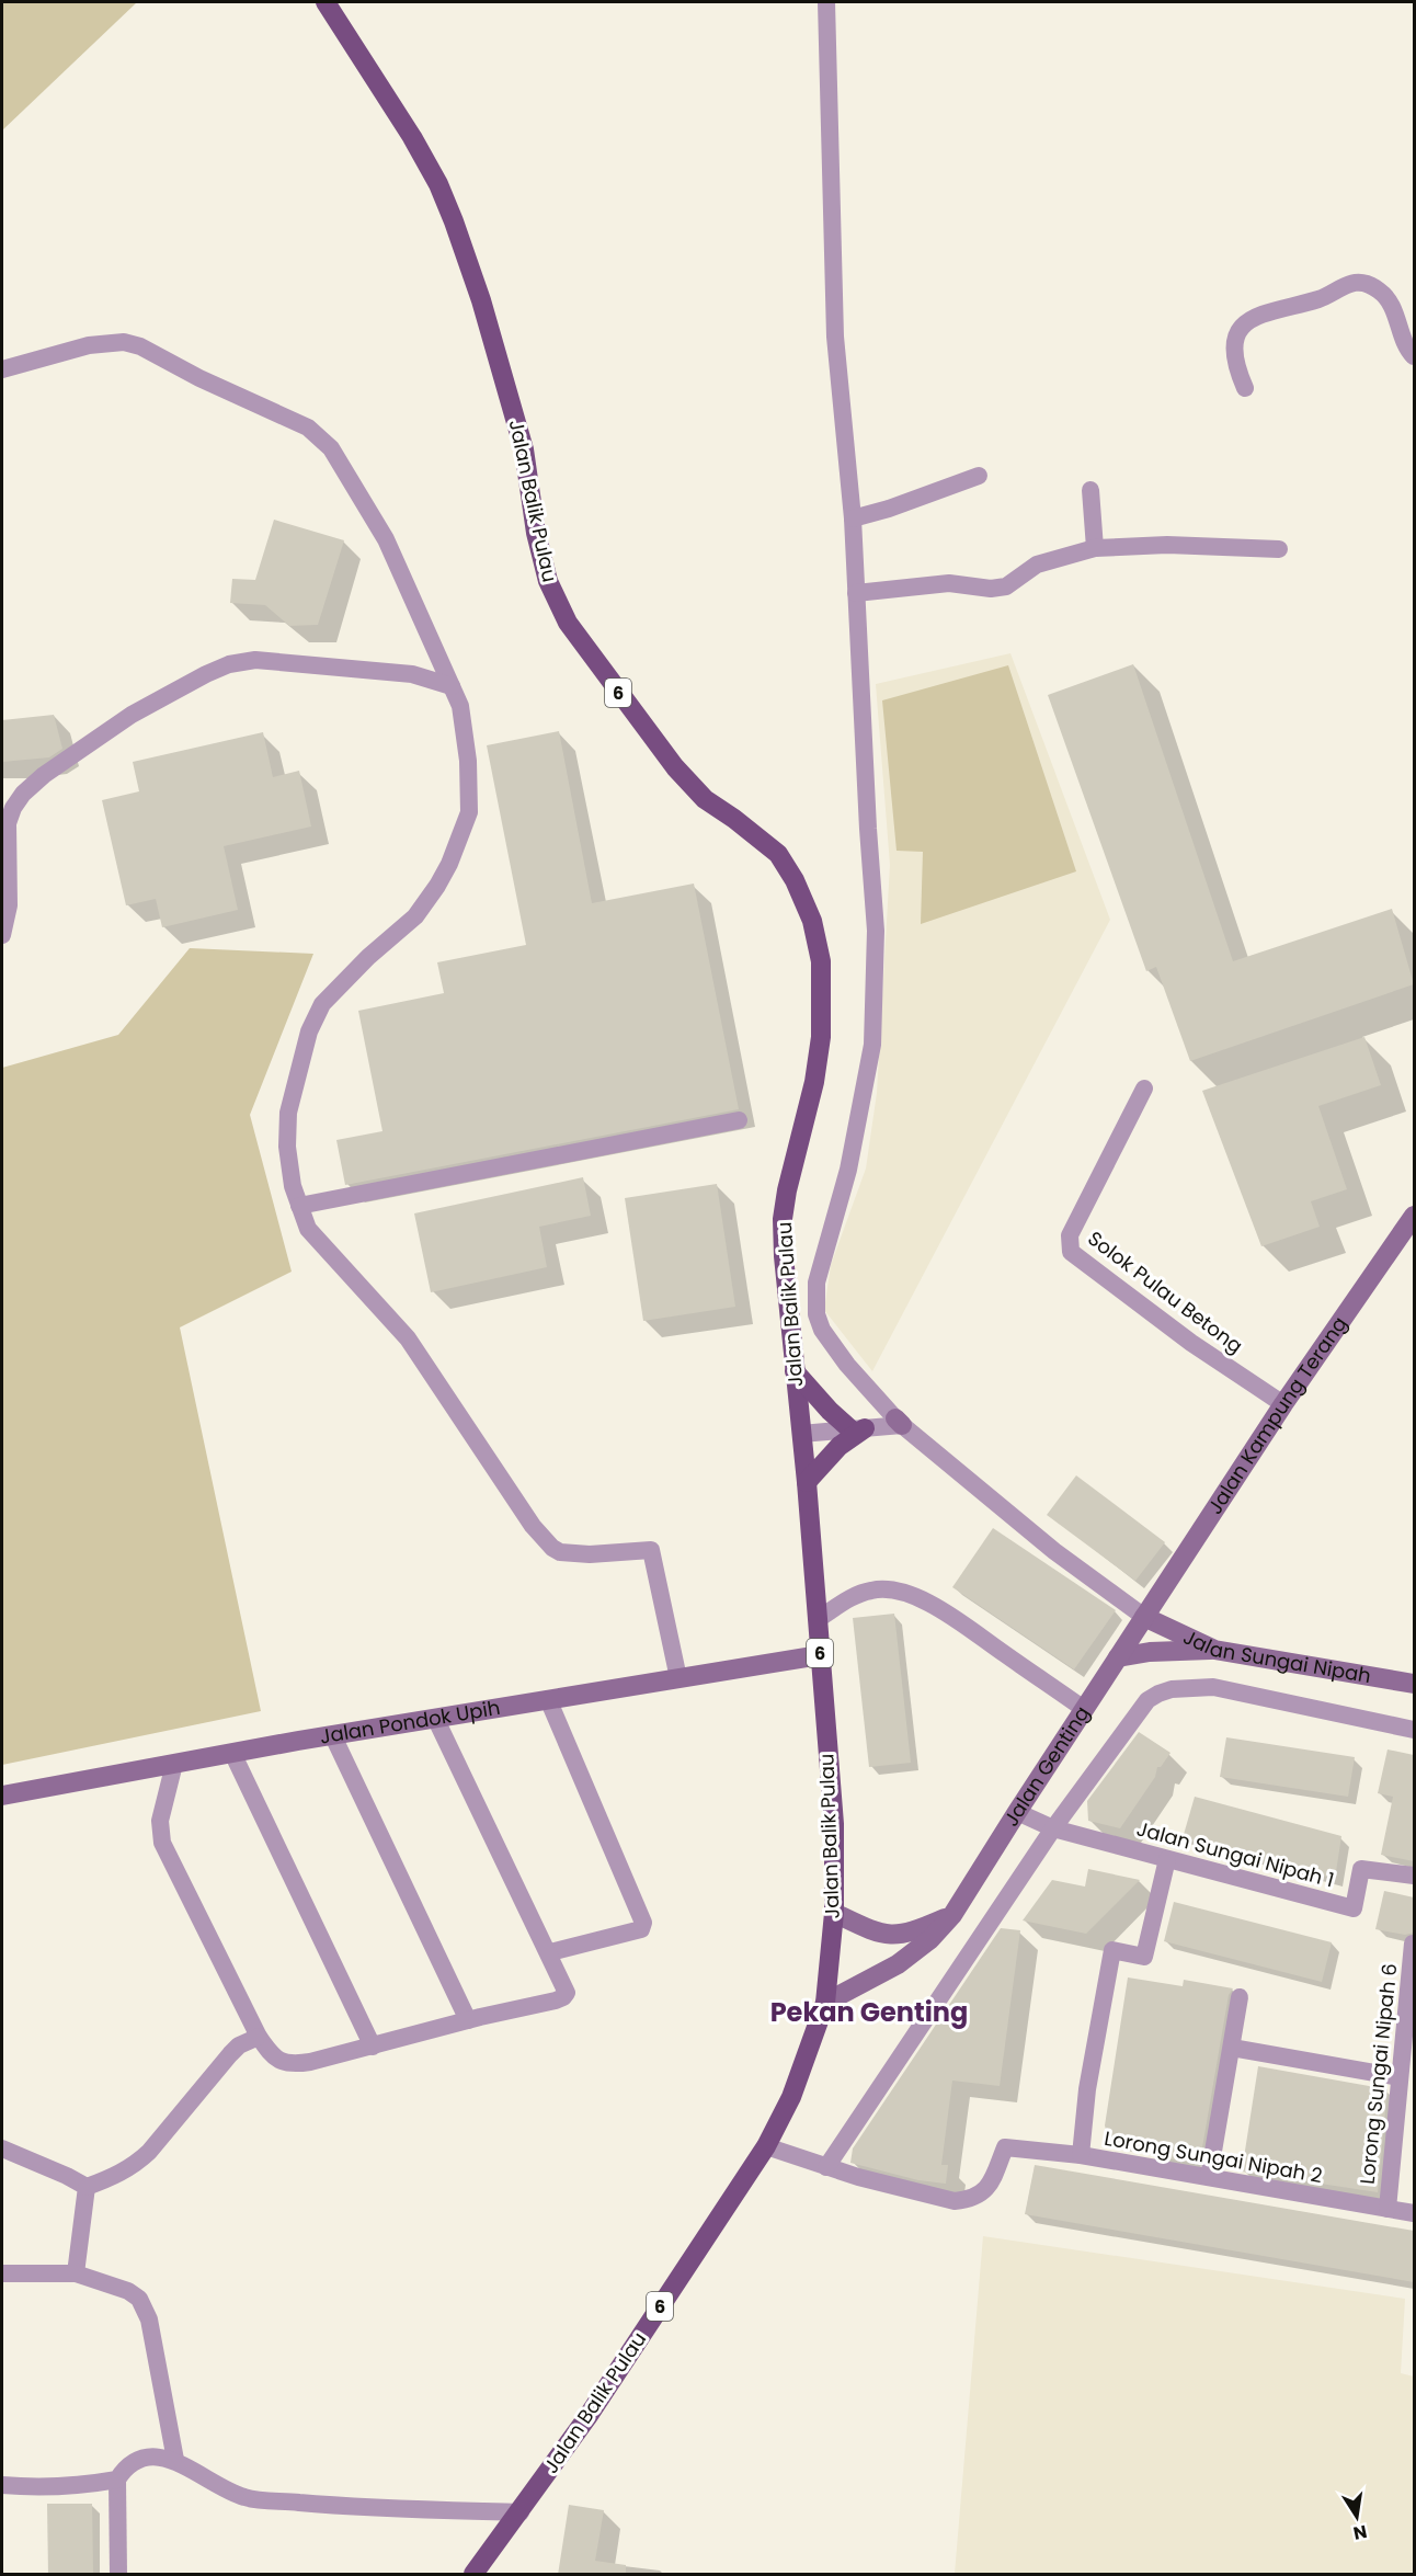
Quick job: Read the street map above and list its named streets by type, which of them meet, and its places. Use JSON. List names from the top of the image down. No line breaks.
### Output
{"streets":{"main road":["Jalan Balik Pulau","6","Jalan Kampung Terang","Jalan Sungai Nipah","Jalan Pondok Upih","Jalan Genting"],"street":["Solok Pulau Betong","Jalan Sungai Nipah 1","Lorong Sungai Nipah 6","Lorong Sungai Nipah 2"]},"crossings":[["Jalan Balik Pulau","Jalan Pondok Upih"],["Jalan Balik Pulau","Jalan Genting"],["Solok Pulau Betong","Jalan Kampung Terang"],["Jalan Kampung Terang","Jalan Sungai Nipah"],["Jalan Kampung Terang","Jalan Genting"],["Jalan Sungai Nipah","Jalan Genting"],["Jalan Genting","Jalan Sungai Nipah 1"],["Lorong Sungai Nipah 6","Lorong Sungai Nipah 2"]],"districts":["Pekan Genting"],"north":"bottom"}
